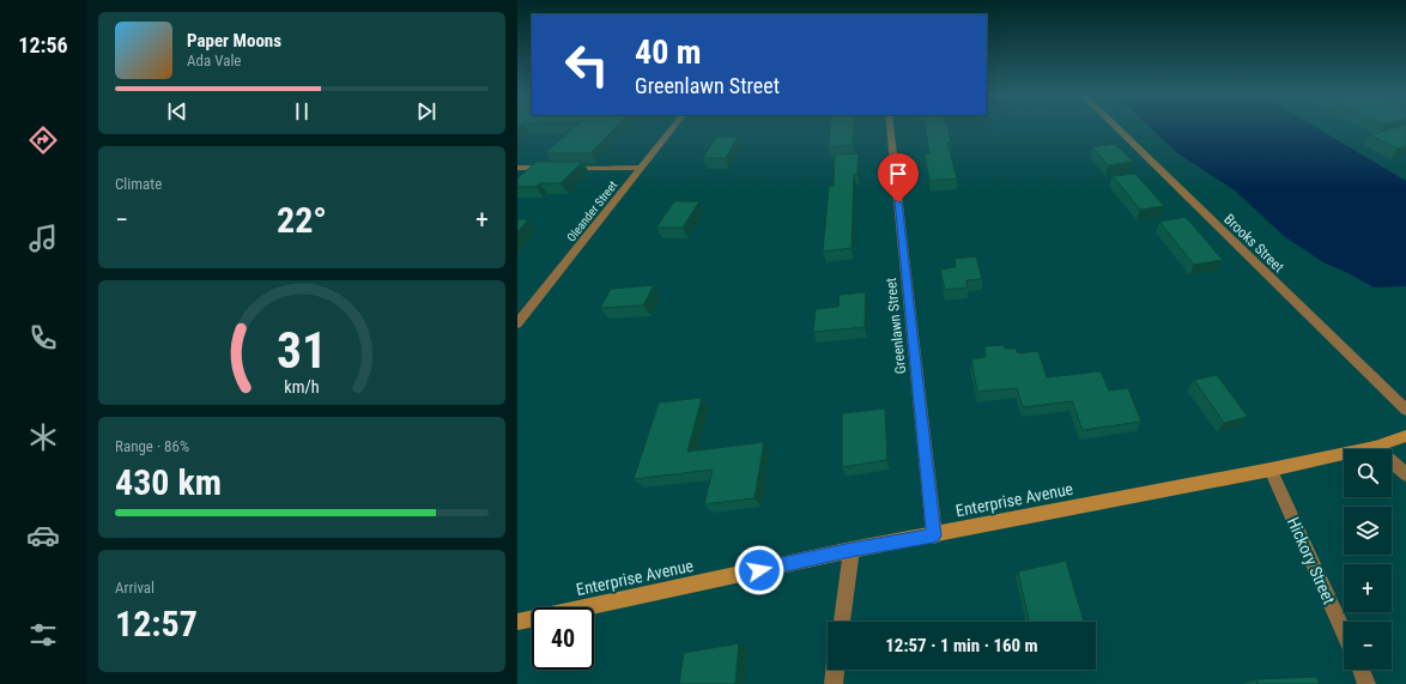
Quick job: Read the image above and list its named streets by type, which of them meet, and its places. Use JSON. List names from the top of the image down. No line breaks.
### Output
{"streets":{"street":["Oleander Street","Brooks Street","Greenlawn Street","Enterprise Avenue","Hickory Street"]},"crossings":[["Greenlawn Street","Enterprise Avenue"],["Enterprise Avenue","Hickory Street"]],"page":{"tabs":"12:56","turn":["40 m","Greenlawn Street"],"song":["Paper Moons","Ada Vale"],"tile":["Climate",["Range · 86%","430 km"],["Arrival","12:57"]],"heat":["−","22°","+"],"map_buttons":["+","−"],"limit":"40","trip":"12:57 · 1 min · 160 m","gauge":["31","km/h"]}}
